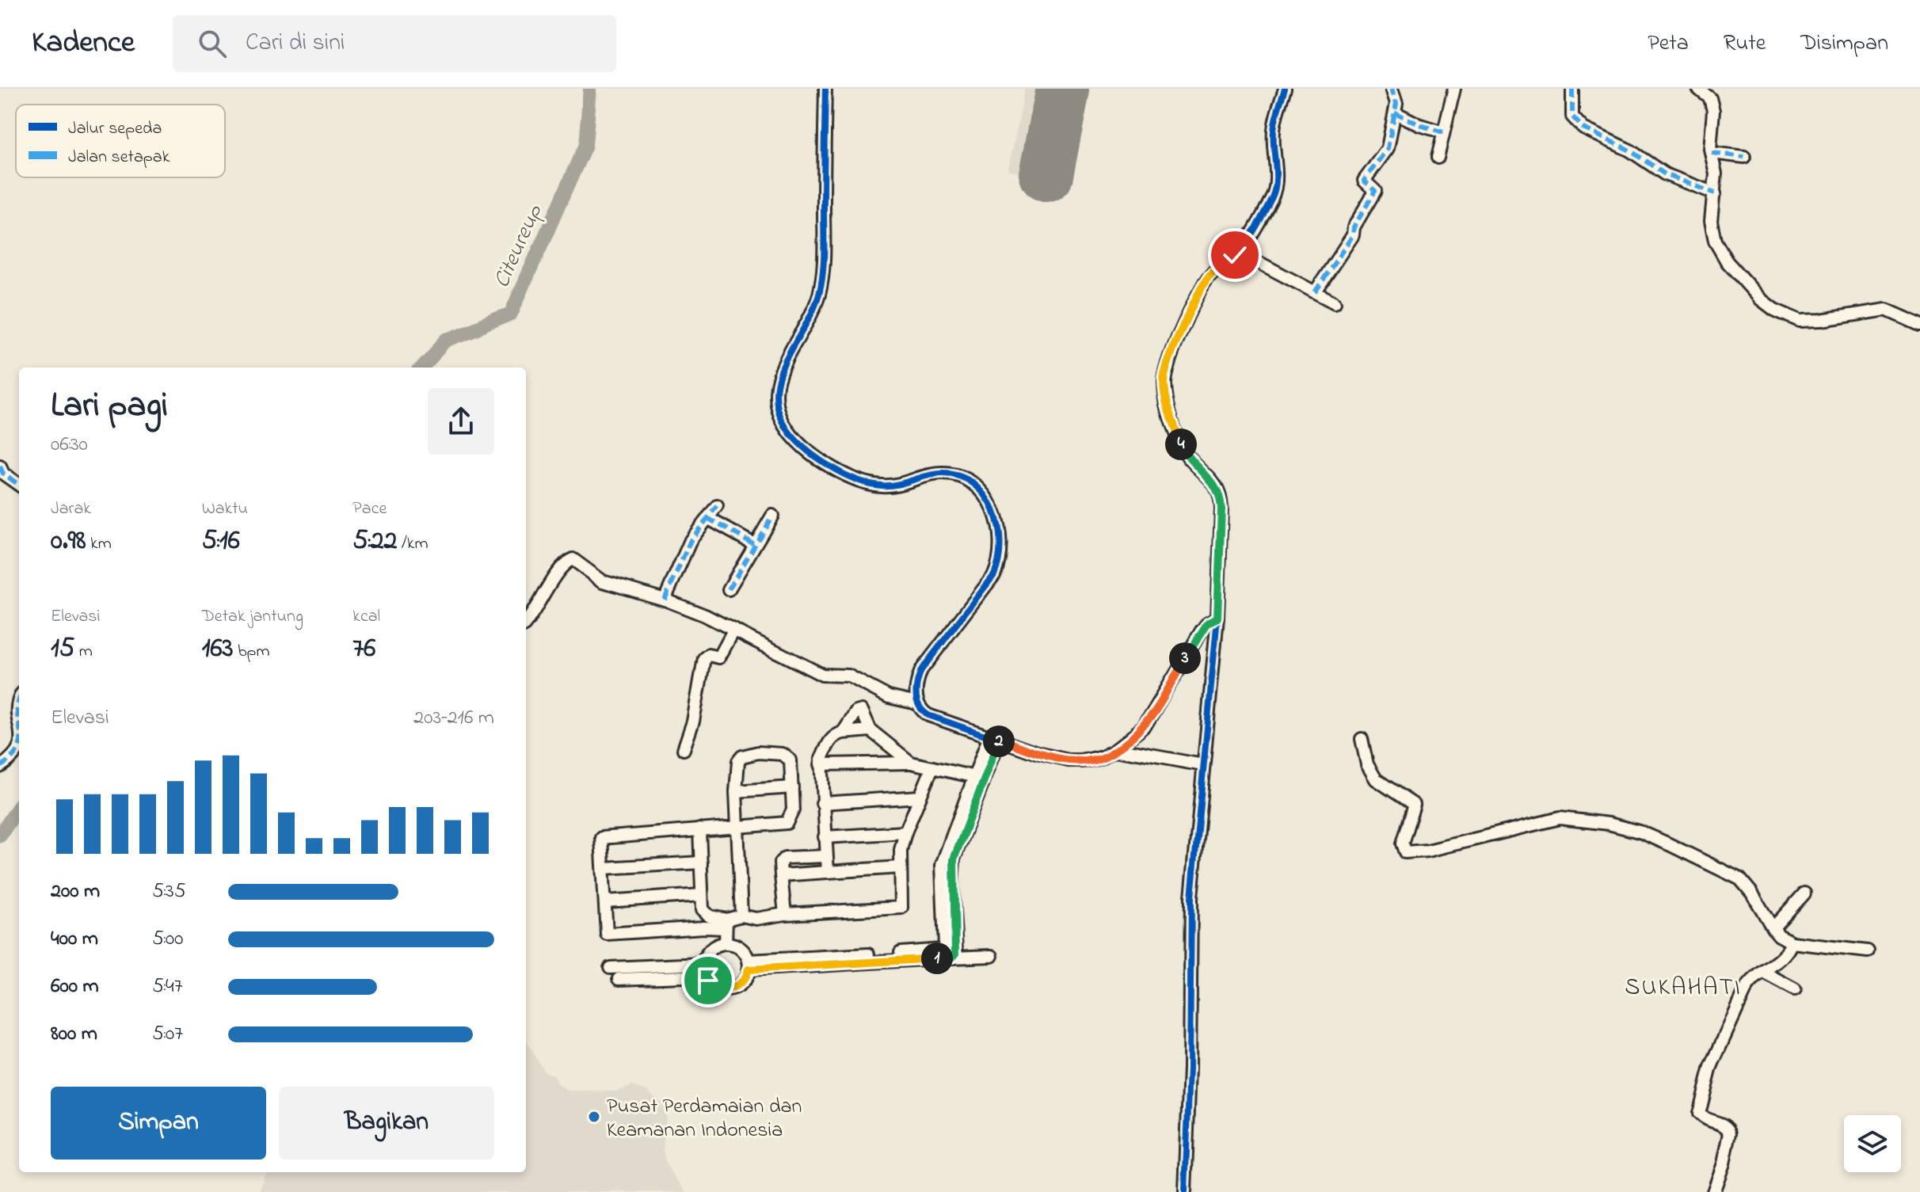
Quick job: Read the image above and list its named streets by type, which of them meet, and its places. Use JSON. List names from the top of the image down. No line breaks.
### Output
{"districts":["SUKAHATI"],"water":["Citeureup"],"places":["Pusat Perdamaian dan Keamanan Indonesia"],"legend":["Jalur sepeda","Jalan setapak"],"page":{"header":"Kadence","search":"Cari di sini","nav":["Peta","Rute","Disimpan"],"heading":["Lari pagi","06:30"],"pins":["4","3","2","1"],"stats":[["Jarak","0.98 km"],["Waktu","5:16"],["Pace","5:22 /km"],["Elevasi","15 m"],["Detak jantung","163 bpm"],["kcal","76"]],"chart":["Elevasi","203–216 m"],"list":[{"name":"200 m","note":"5:35"},{"name":"400 m","note":"5:00"},{"name":"600 m","note":"5:47"},{"name":"800 m","note":"5:07"}],"buttons":["Simpan","Bagikan"]}}
